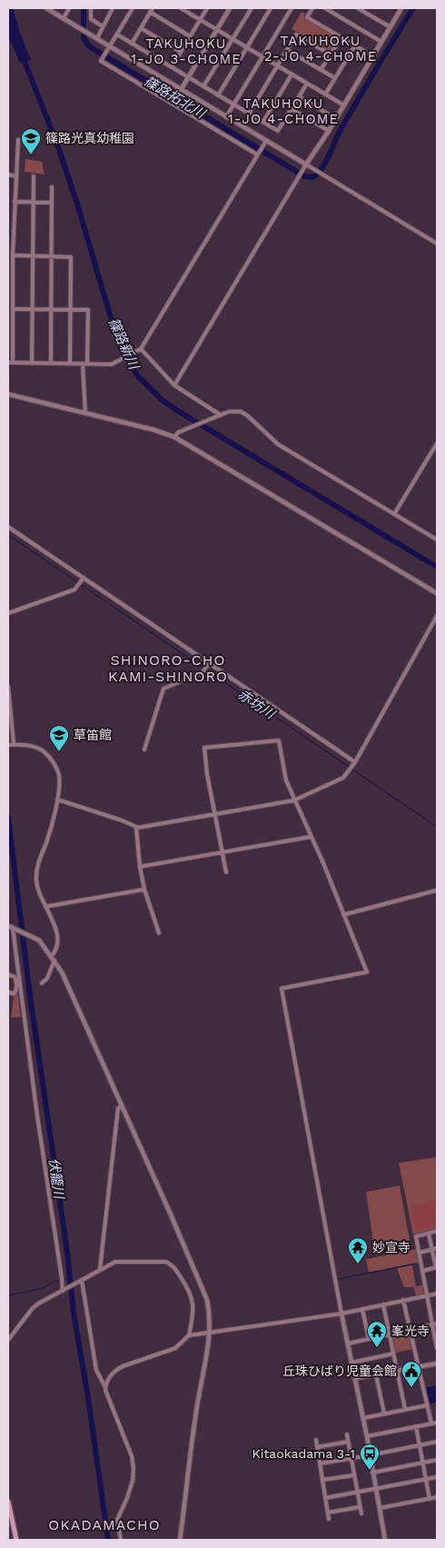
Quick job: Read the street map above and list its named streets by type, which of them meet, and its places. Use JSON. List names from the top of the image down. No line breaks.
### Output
{"districts":["TAKUHOKU 2-JO 4-CHOME","TAKUHOKU 1-JO 3-CHOME","TAKUHOKU 1-JO 4-CHOME","SHINORO-CHO KAMI-SHINORO","OKADAMACHO"],"water":["篠路拓北川","篠路新川","赤坊川","伏籠川"],"places":{"school or university":["篠路光真幼稚園","草笛館"],"temple":["妙宣寺","峯光寺"],"public building":["丘珠ひばり児童会館"],"bus stop":["Kitaokadama 3-1"]}}
